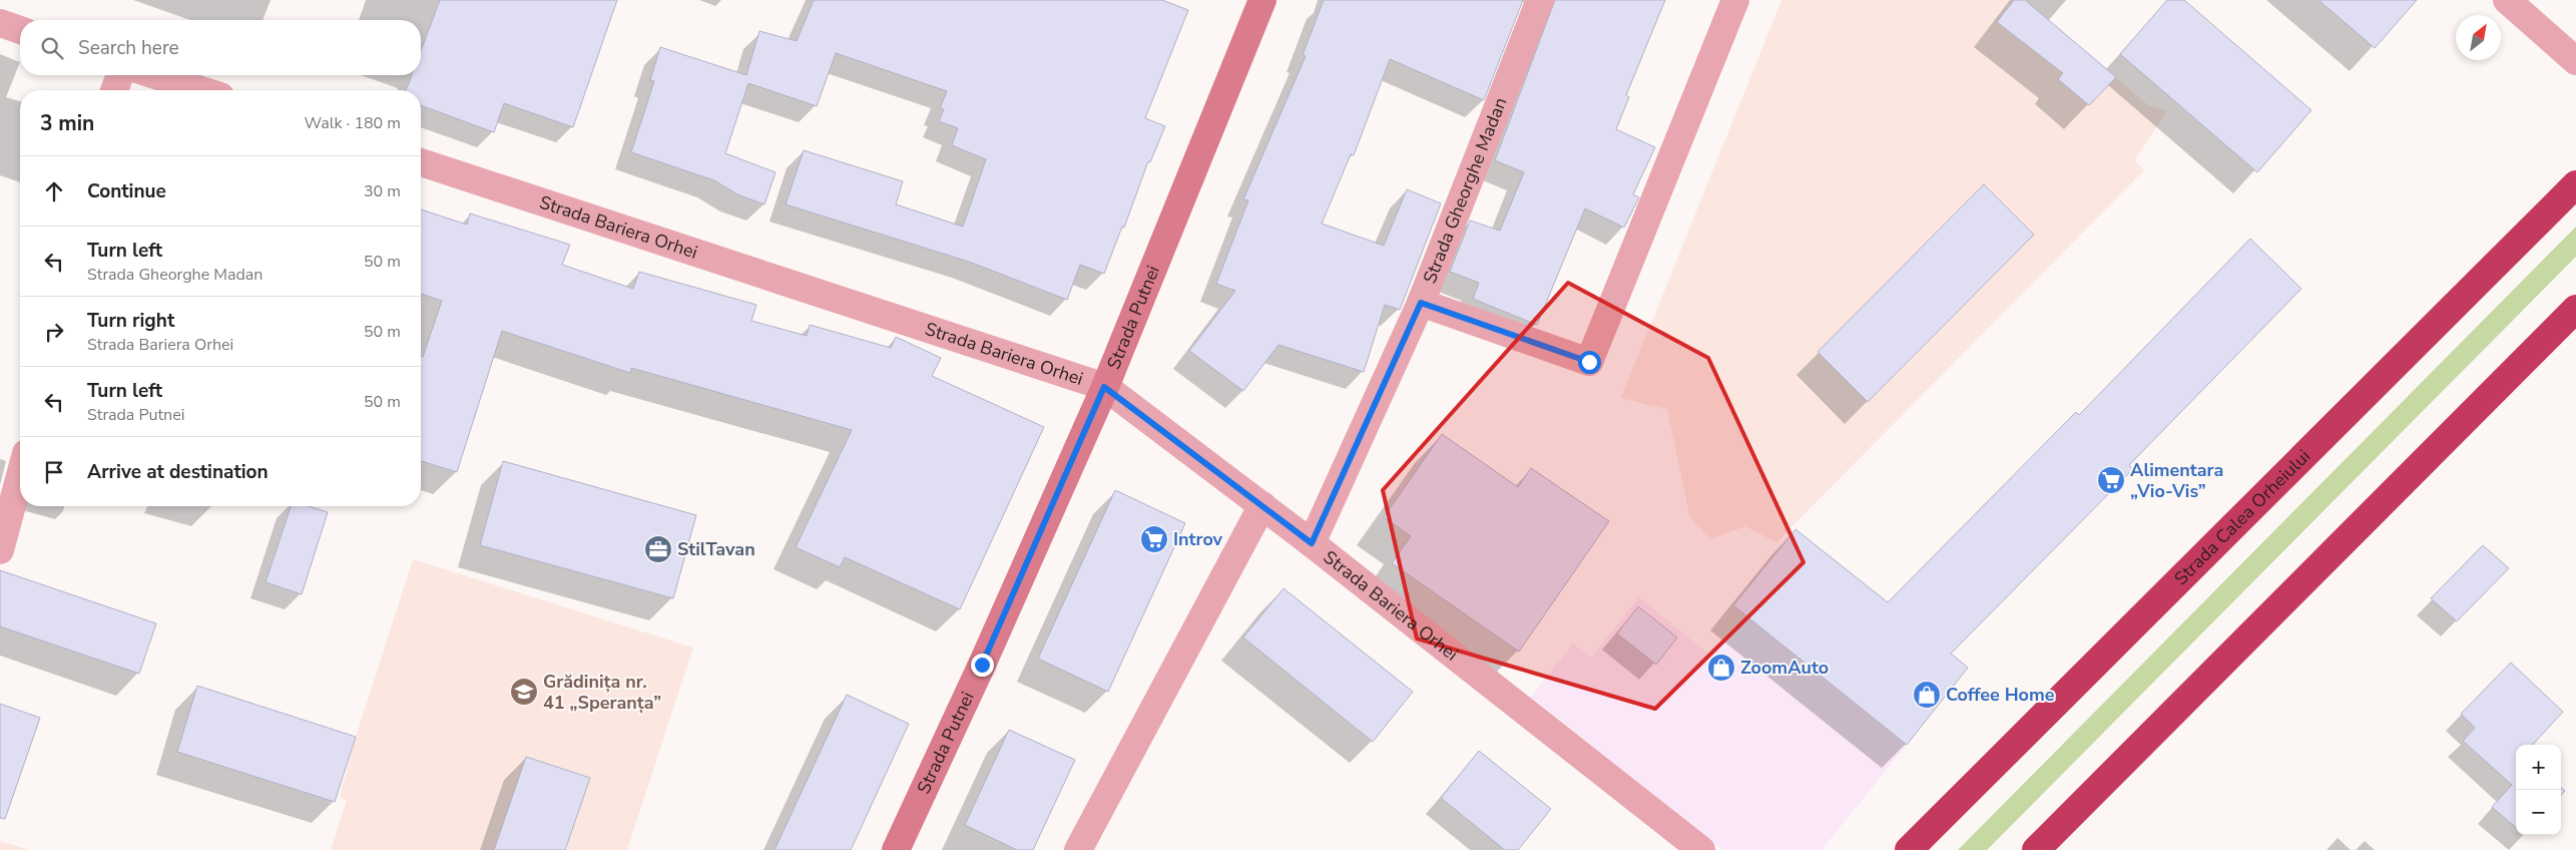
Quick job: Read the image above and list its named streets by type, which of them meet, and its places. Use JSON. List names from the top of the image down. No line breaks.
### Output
{"streets":{"highway":["Strada Calea Orheiului"],"street":["Strada Gheorghe Madan","Strada Bariera Orhei","Strada Putnei"]},"crossings":[["Strada Gheorghe Madan","Strada Bariera Orhei"],["Strada Bariera Orhei","Strada Putnei"]],"places":{"supermarket":["Alimentara „Vio-Vis”","Introv"],"office":["StilTavan"],"shop":["ZoomAuto","Coffee Home"],"school or university":["Grădinița nr. 41 „Speranța”"]},"north":"top right","page":{"search":"Search here","heading":["3 min","Walk · 180 m"],"list":[["Continue","30 m"],["Turn left","Strada Gheorghe Madan","50 m"],["Turn right","Strada Bariera Orhei","50 m"],["Turn left","Strada Putnei","50 m"],"Arrive at destination"],"map_buttons":["+","−"]}}
